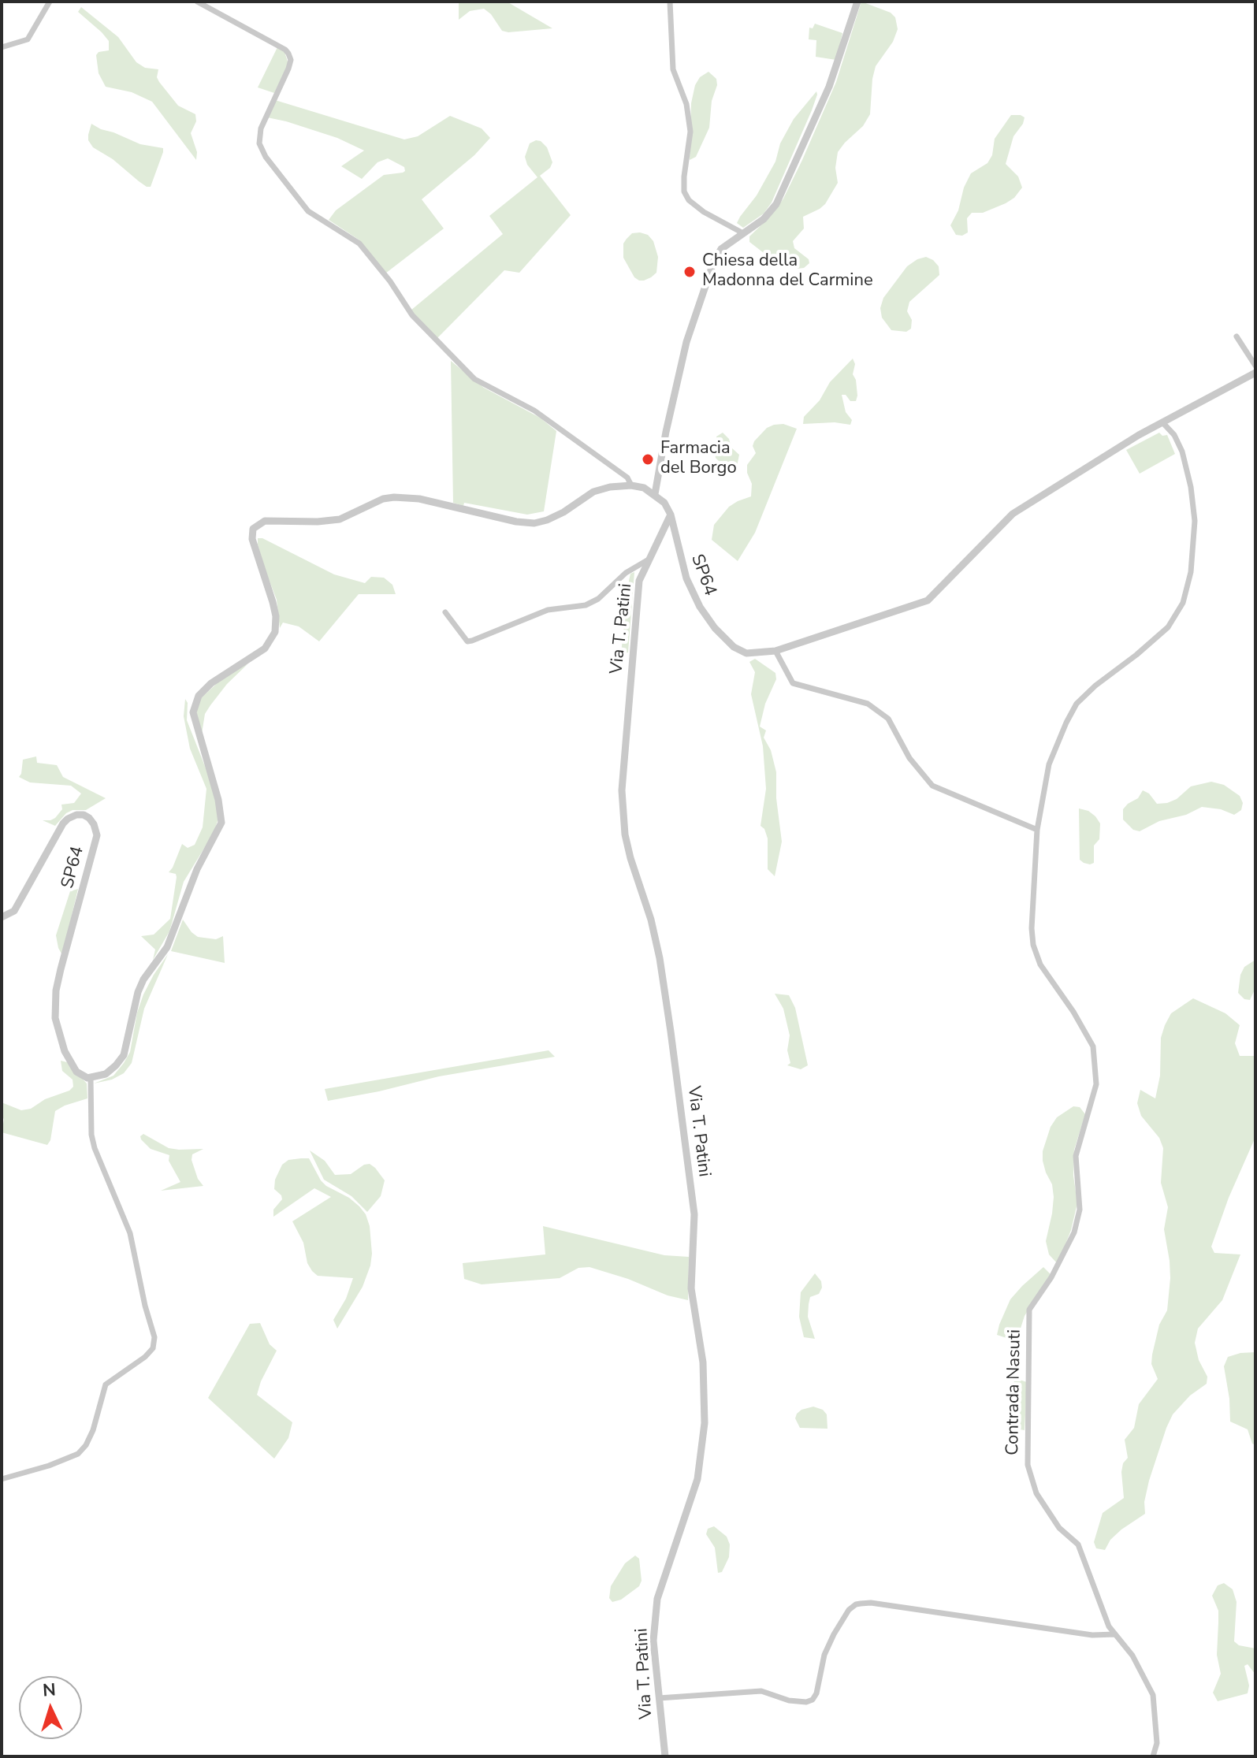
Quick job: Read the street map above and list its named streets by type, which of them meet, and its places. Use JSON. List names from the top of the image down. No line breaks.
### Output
{"streets":{"street":["SP64","Via T. Patini","Contrada Nasuti"]},"crossings":[["SP64","Via T. Patini"],["SP64","Contrada Nasuti"]],"places":["Chiesa della Madonna del Carmine","Farmacia del Borgo"],"north":"top"}
